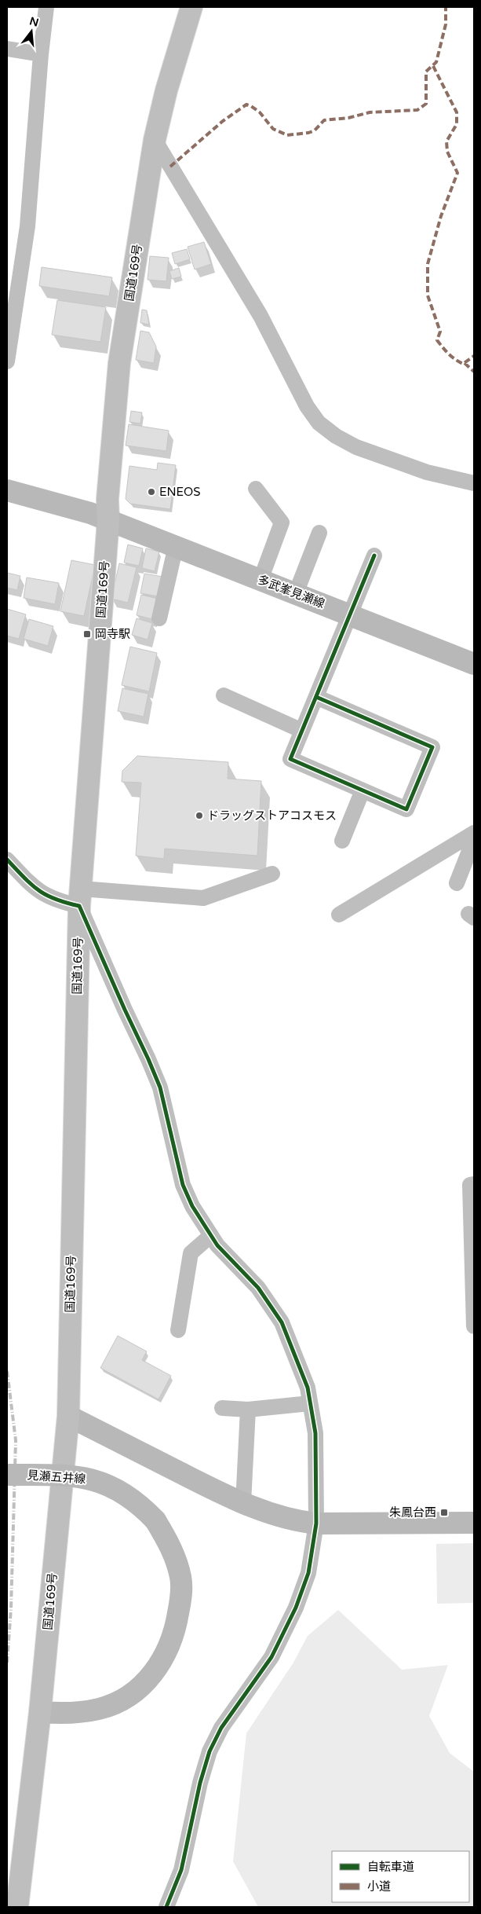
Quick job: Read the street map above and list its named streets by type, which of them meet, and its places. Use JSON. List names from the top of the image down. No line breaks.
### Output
{"streets":{"highway":["国道169号"],"main road":["多武峯見瀬線","見瀬五井線"]},"crossings":[["国道169号","多武峯見瀬線"],["国道169号","見瀬五井線"]],"places":{"other":["ENEOS","ドラッグストアコスモス"],"transit":["岡寺駅","朱鳳台西"]},"legend":["自転車道","小道"],"north":"top"}
